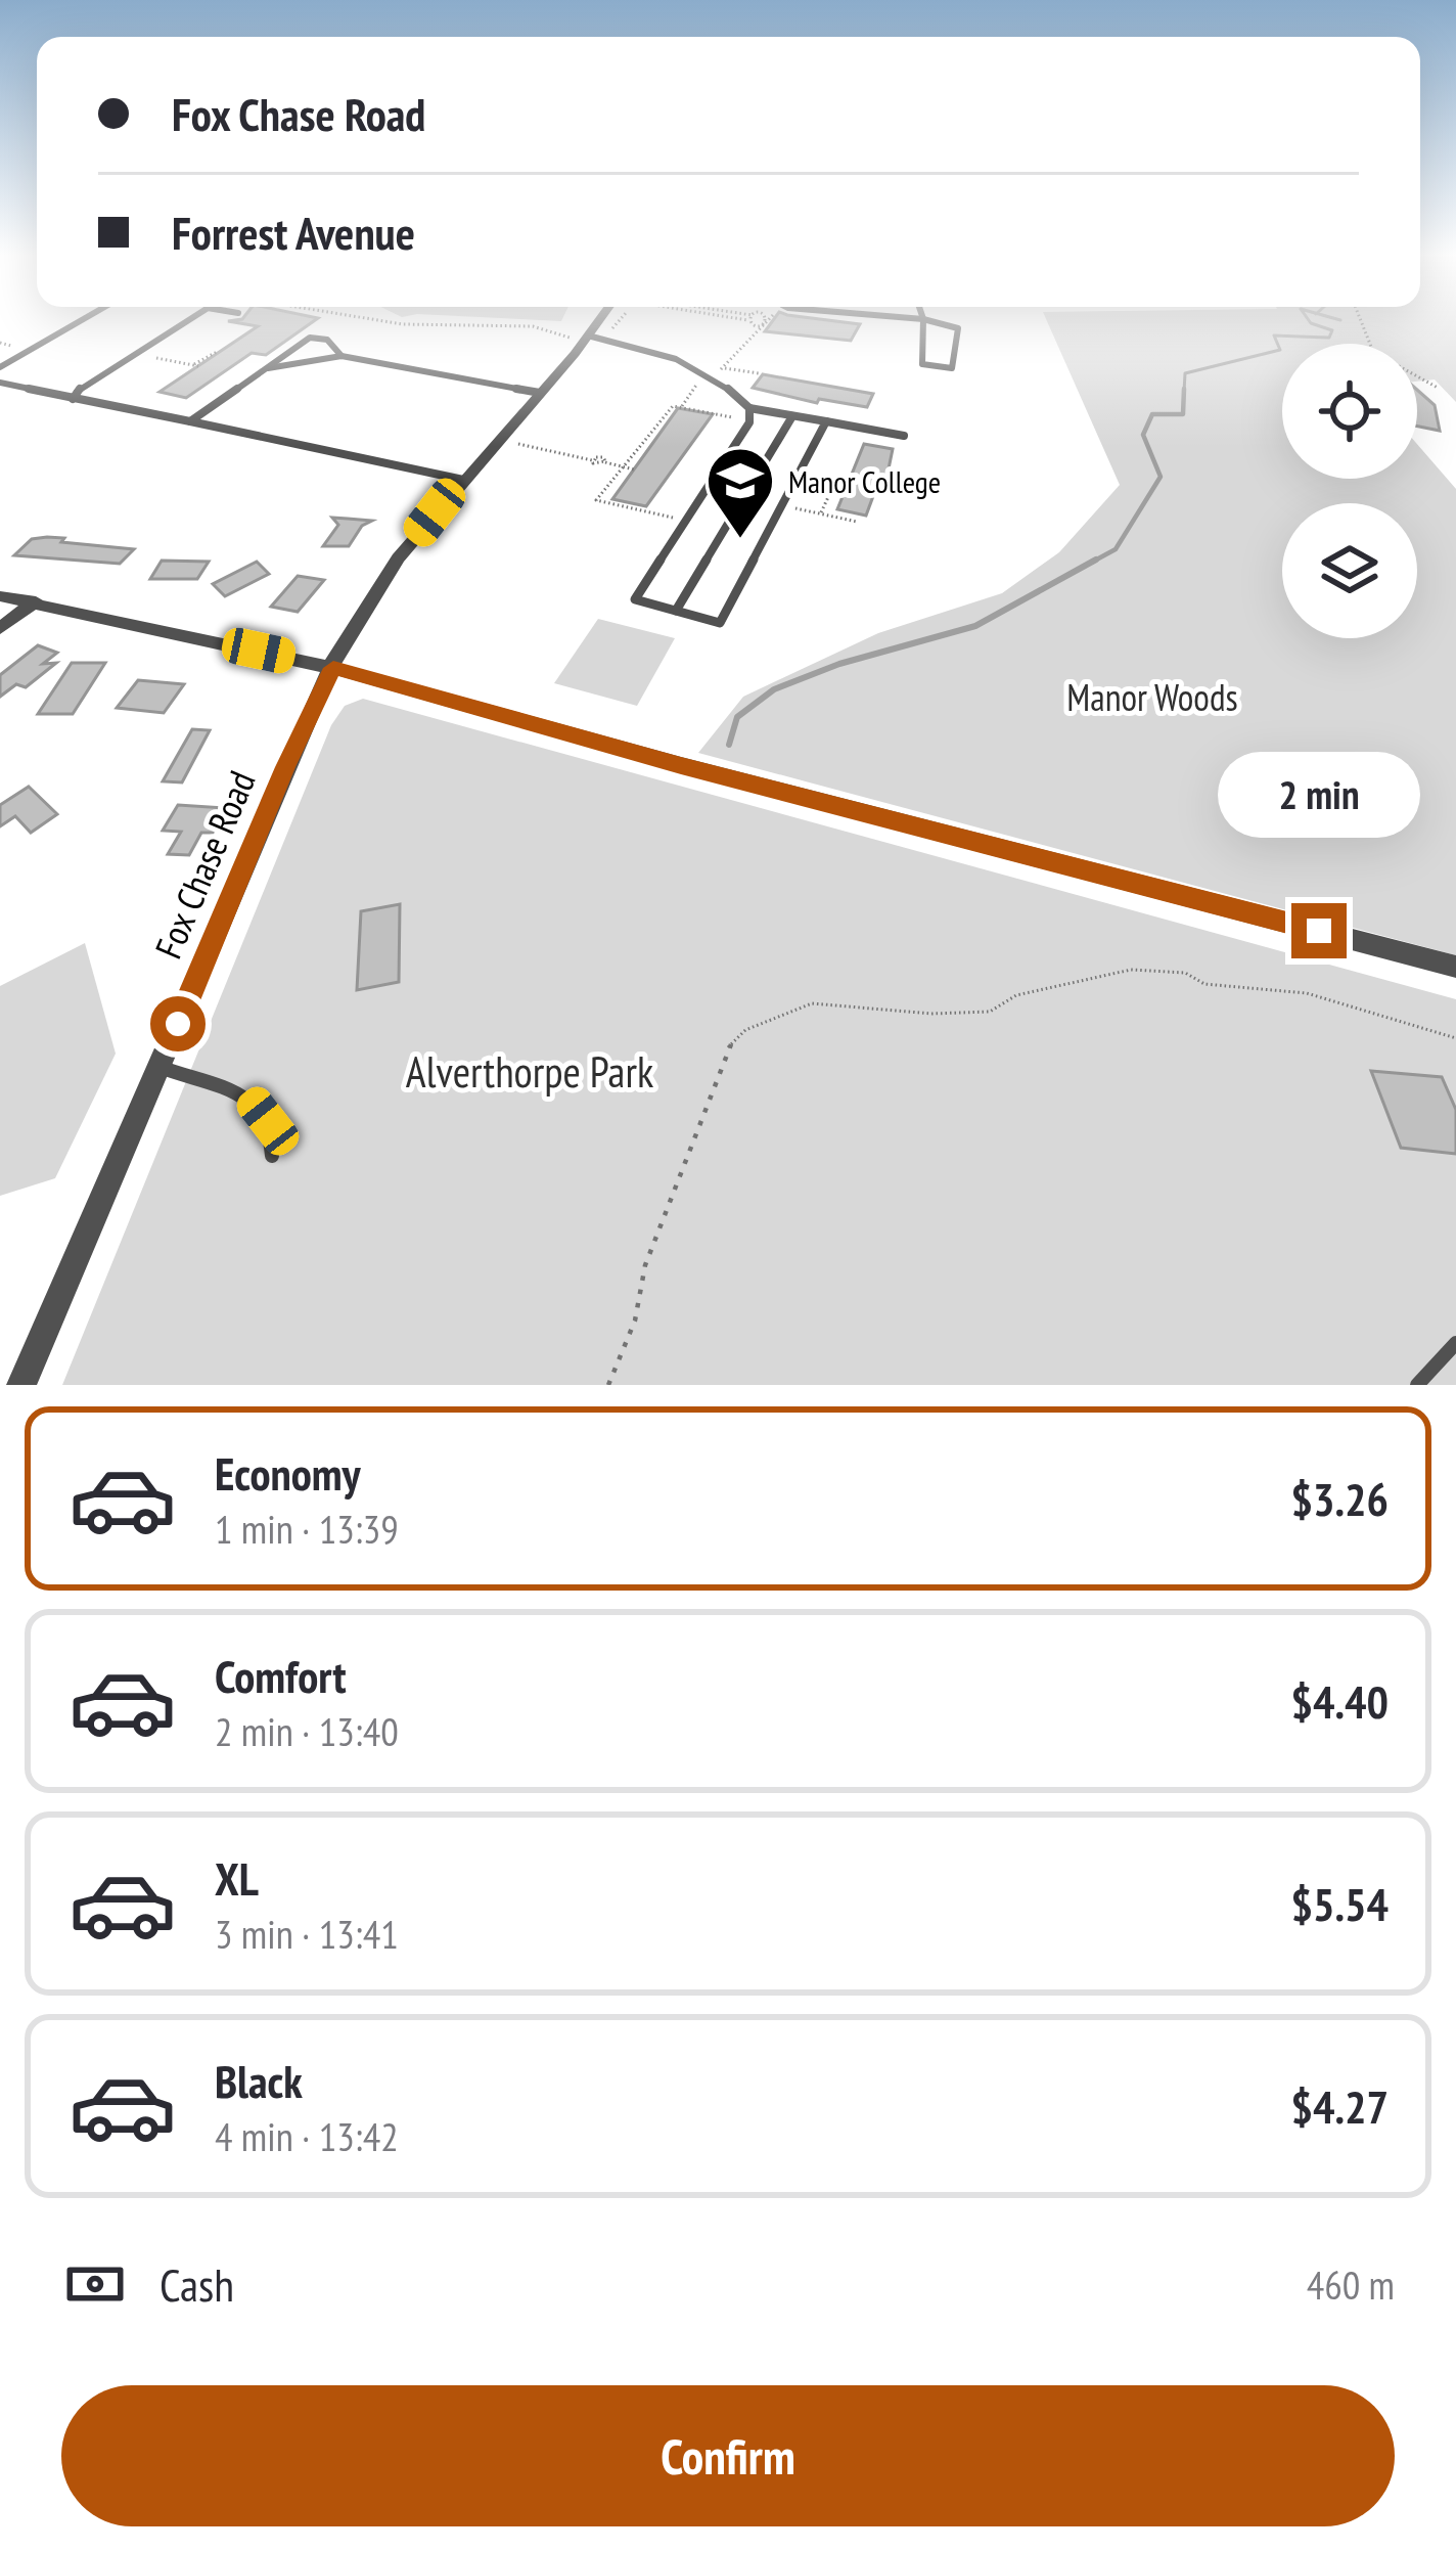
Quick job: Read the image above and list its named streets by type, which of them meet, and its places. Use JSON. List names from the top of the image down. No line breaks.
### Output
{"streets":{"street":["Fox Chase Road"]},"parks":["Manor Woods","Alverthorpe Park"],"places":{"school or university":["Manor College"]},"page":{"banner":["Fox Chase Road","Forrest Avenue"],"bubble":"2 min","list":[{"name":"Economy","note":"1 min · 13:39","value":"$3.26"},{"name":"Comfort","note":"2 min · 13:40","value":"$4.40"},{"name":"XL","note":"3 min · 13:41","value":"$5.54"},{"name":"Black","note":"4 min · 13:42","value":"$4.27"}],"pay":["Cash","460 m"],"buttons":"Confirm"}}
